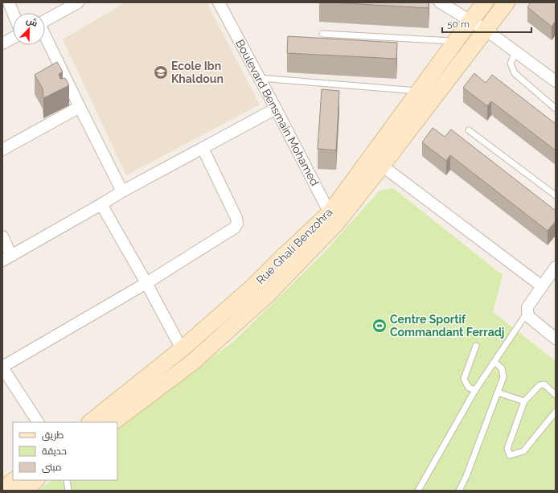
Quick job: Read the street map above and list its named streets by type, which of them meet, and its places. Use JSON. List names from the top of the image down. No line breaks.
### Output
{"streets":{"main road":["Rue Ghali Benzohra"],"street":["Boulevard Bensmain Mohamed"]},"crossings":[["Boulevard Bensmain Mohamed","Rue Ghali Benzohra"]],"places":{"school or university":["Ecole Ibn Khaldoun"],"sports":["Centre Sportif Commandant Ferradj"]},"legend":["طريق","حديقة","مبنى"],"scale_bar":"50 m","north":"top right"}
